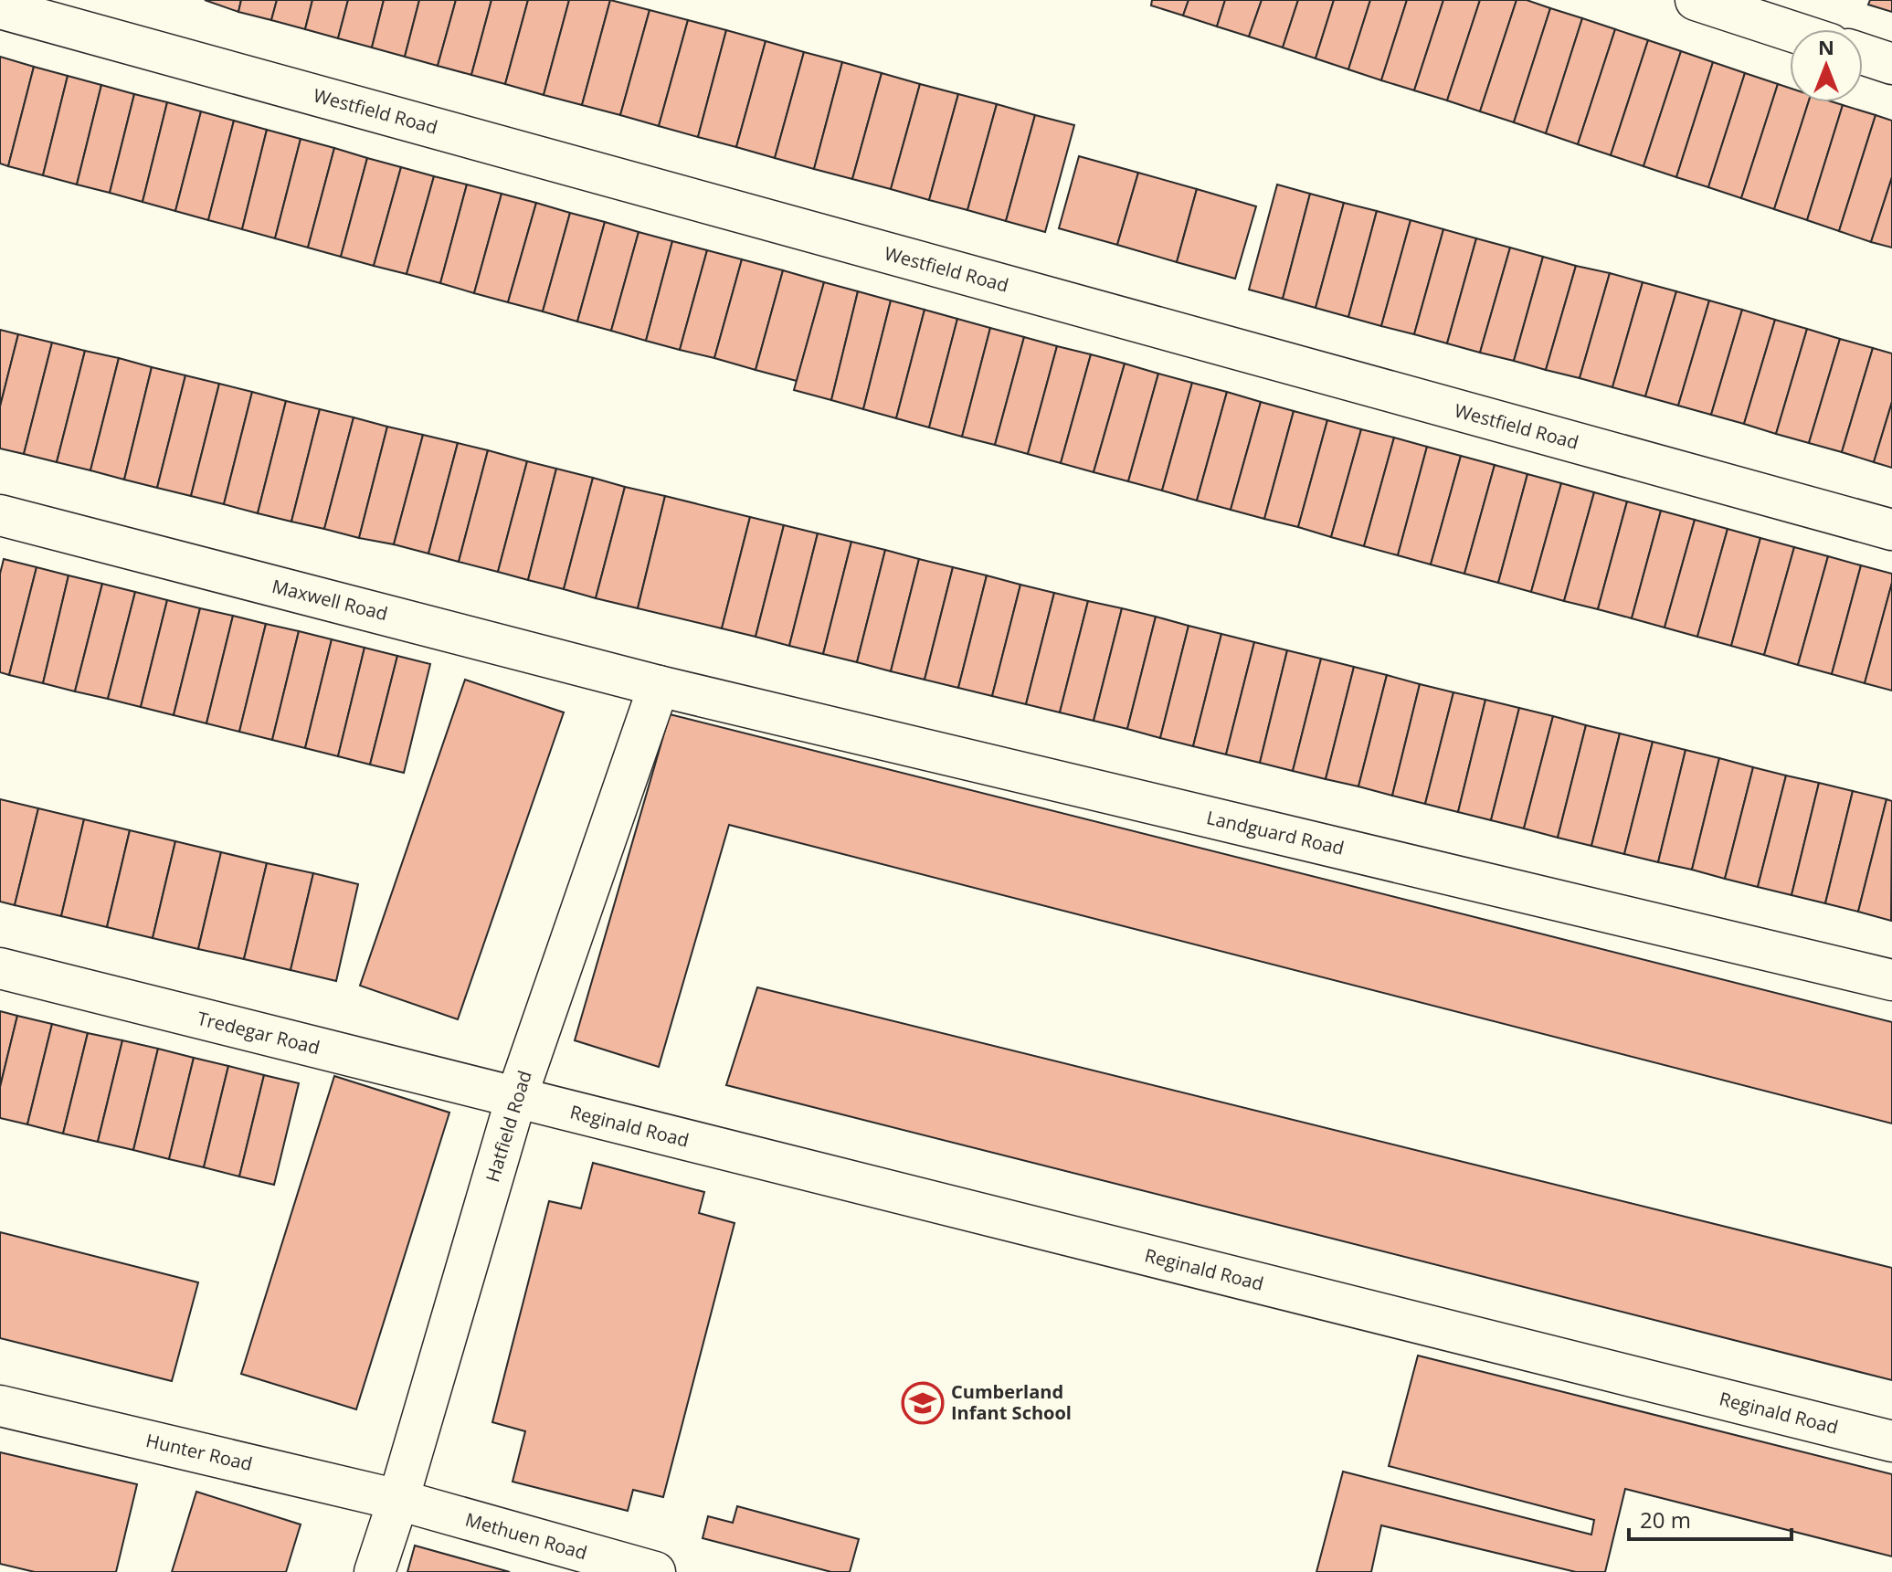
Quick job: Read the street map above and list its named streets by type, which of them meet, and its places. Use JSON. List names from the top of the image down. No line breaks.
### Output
{"streets":{"street":["Westfield Road","Maxwell Road","Landguard Road","Tredegar Road","Hatfield Road","Reginald Road","Hunter Road","Methuen Road"]},"crossings":[["Maxwell Road","Landguard Road"],["Maxwell Road","Hatfield Road"],["Landguard Road","Hatfield Road"],["Tredegar Road","Hatfield Road"],["Tredegar Road","Reginald Road"],["Hatfield Road","Reginald Road"],["Hatfield Road","Hunter Road"],["Hatfield Road","Methuen Road"],["Hunter Road","Methuen Road"]],"places":{"school or university":["Cumberland Infant School"]},"scale_bar":"20 m","north":"top"}
